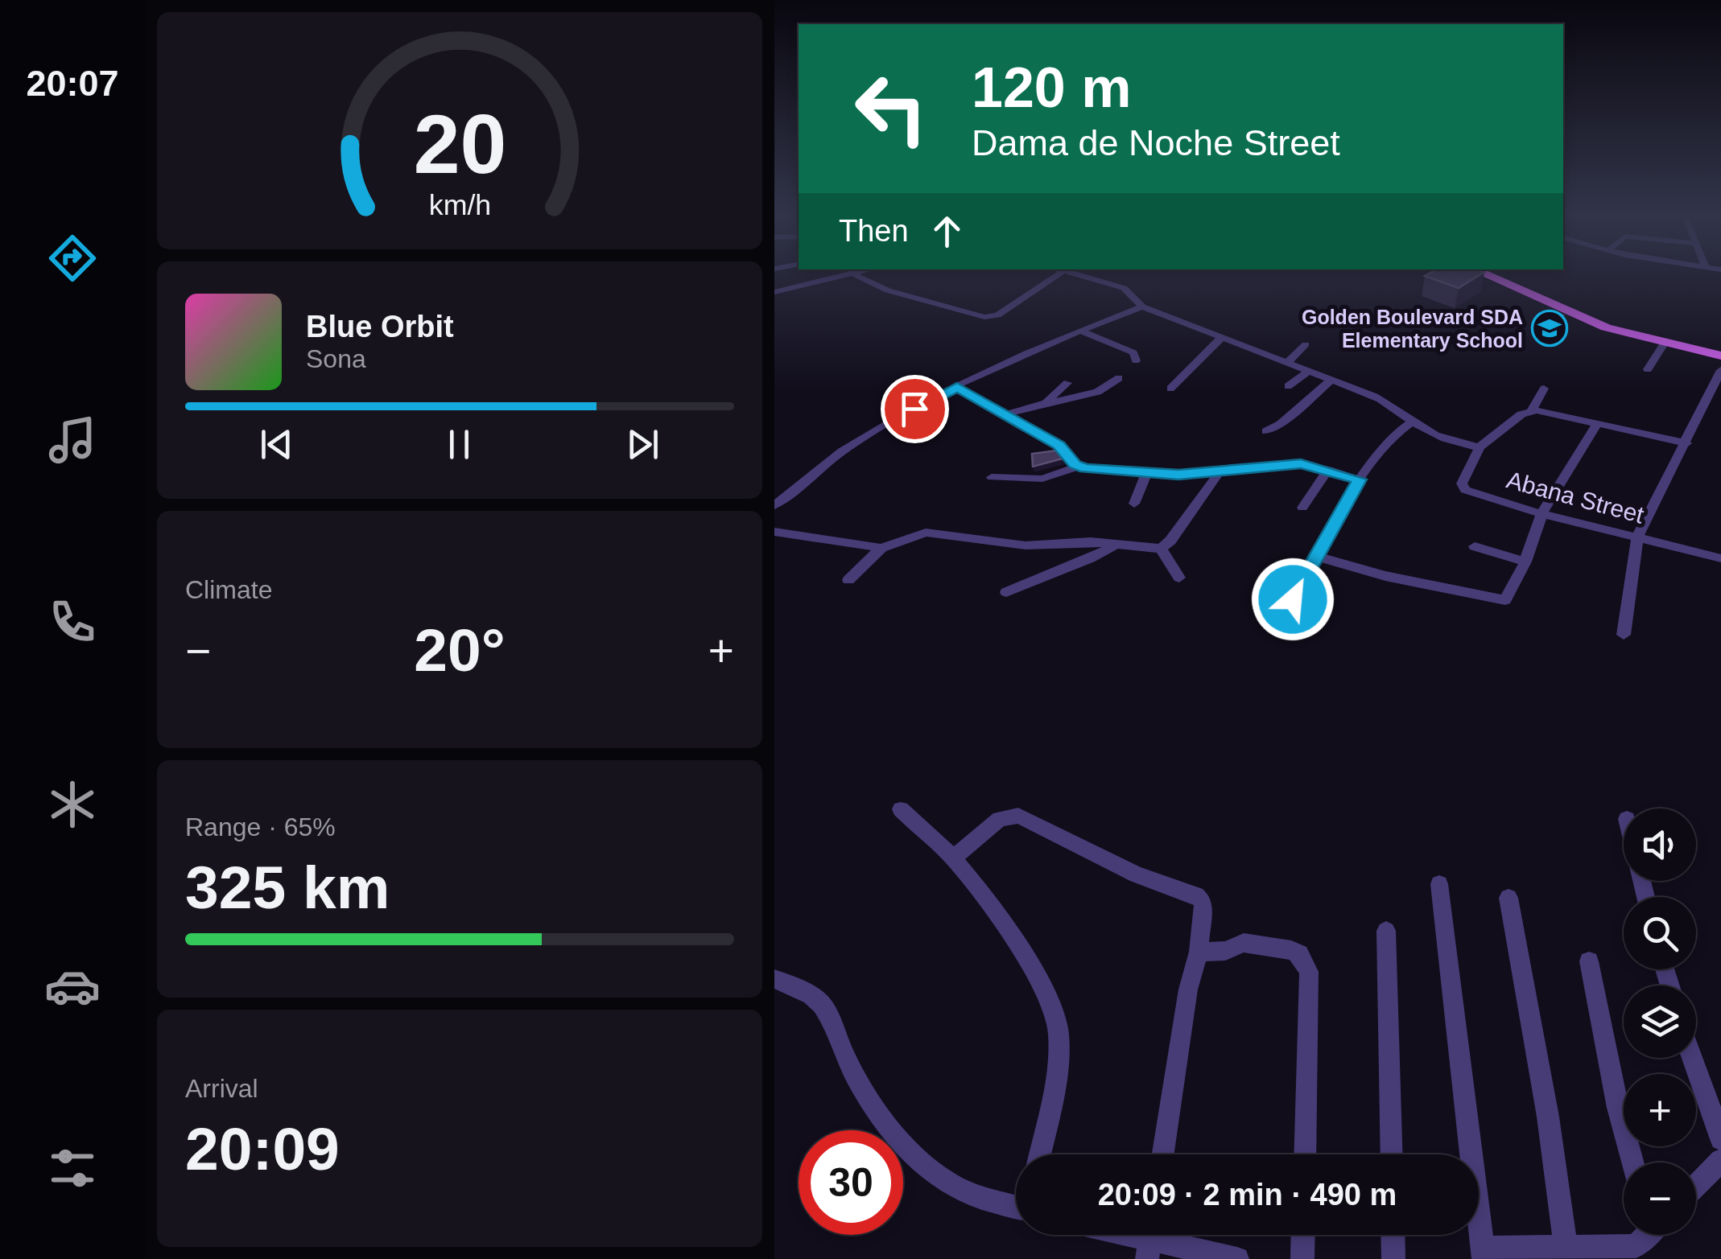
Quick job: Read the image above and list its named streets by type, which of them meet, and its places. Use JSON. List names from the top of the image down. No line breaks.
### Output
{"streets":{"street":["Abana Street"]},"places":{"school or university":["Golden Boulevard SDA Elementary School"]},"page":{"tabs":"20:07","turn":["120 m","Dama de Noche Street"],"then":"Then","song":["Blue Orbit","Sona"],"tile":["Climate",["Range · 65%","325 km"],["Arrival","20:09"]],"heat":["−","20°","+"],"map_buttons":["+","−"],"limit":"30","trip":"20:09 · 2 min · 490 m","gauge":["20","km/h"]}}
